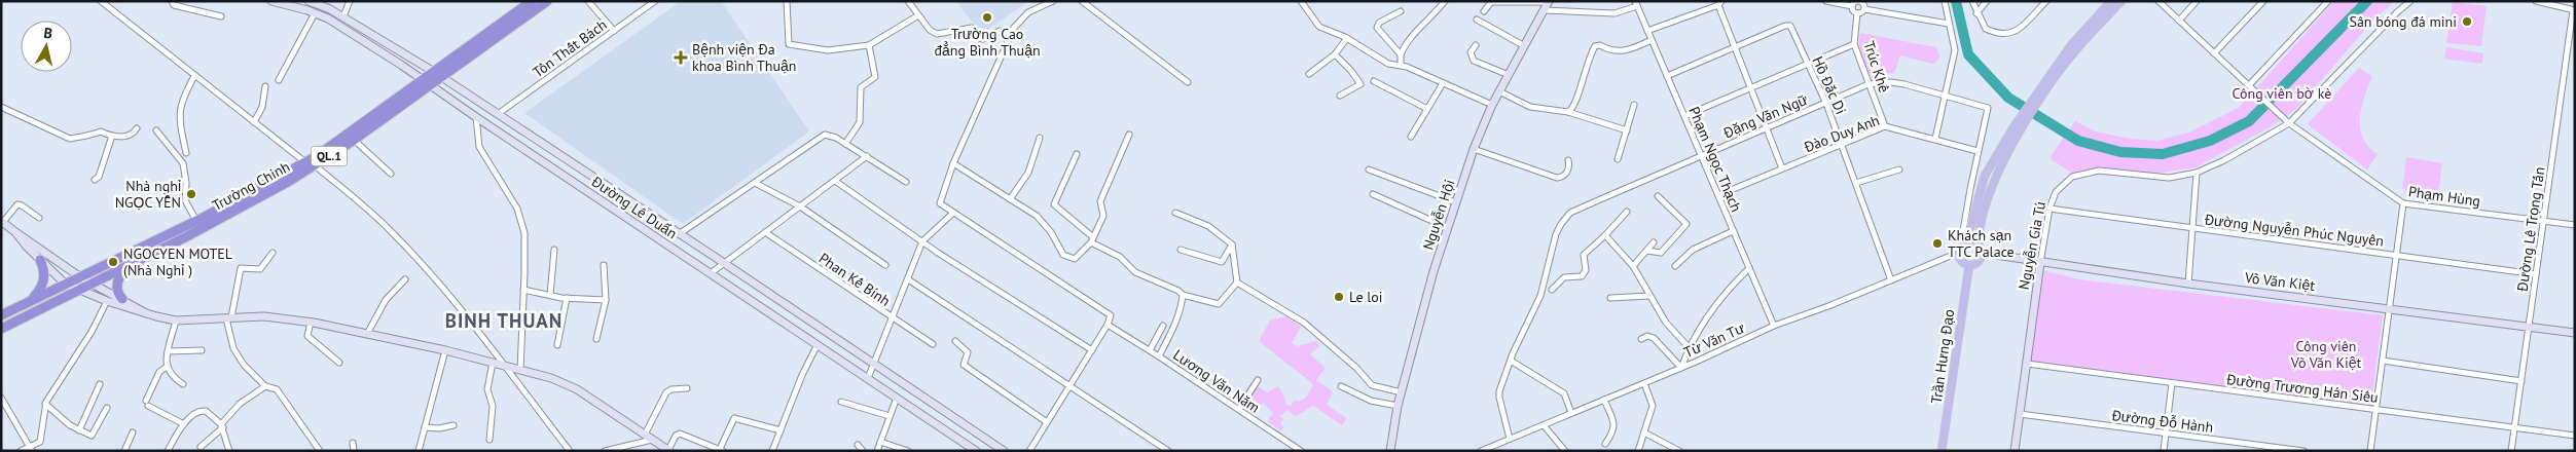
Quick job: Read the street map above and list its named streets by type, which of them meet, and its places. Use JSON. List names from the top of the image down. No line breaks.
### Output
{"streets":{"highway":["QL.1","Trường Chinh"],"main road":["Trần Hưng Đạo"],"street":["Tôn Thất Bách","Trúc Khê","Hồ Đắc Di","Đặng Văn Ngữ","Đào Duy Anh","Phạm Ngọc Thạch","Phạm Hùng","Đường Lê Duẩn","Nguyễn Hội","Đường Lê Trọng Tấn","Đường Nguyễn Phúc Nguyên","Nguyễn Gia Tú","Phan Kế Bính","Võ Văn Kiệt","Từ Văn Tư","Lương Văn Năm","Đường Trương Hán Siêu","Đường Đỗ Hành"]},"crossings":[["Tôn Thất Bách","Đường Lê Duẩn"],["Trúc Khê","Đặng Văn Ngữ"],["Trúc Khê","Đào Duy Anh"],["Hồ Đắc Di","Đặng Văn Ngữ"],["Hồ Đắc Di","Đào Duy Anh"],["Hồ Đắc Di","Phạm Ngọc Thạch"],["Hồ Đắc Di","Từ Văn Tư"],["Đặng Văn Ngữ","Đào Duy Anh"],["Đặng Văn Ngữ","Phạm Ngọc Thạch"],["Đặng Văn Ngữ","Từ Văn Tư"],["Đào Duy Anh","Phạm Ngọc Thạch"],["Phạm Ngọc Thạch","Từ Văn Tư"],["Trường Chinh","Đường Lê Duẩn"],["Phạm Hùng","Đường Lê Trọng Tấn"],["Phạm Hùng","Nguyễn Gia Tú"],["Đường Lê Trọng Tấn","Đường Nguyễn Phúc Nguyên"],["Đường Lê Trọng Tấn","Võ Văn Kiệt"],["Đường Lê Trọng Tấn","Đường Trương Hán Siêu"],["Đường Nguyễn Phúc Nguyên","Nguyễn Gia Tú"],["Nguyễn Gia Tú","Võ Văn Kiệt"],["Nguyễn Gia Tú","Đường Trương Hán Siêu"],["Nguyễn Gia Tú","Đường Đỗ Hành"],["Võ Văn Kiệt","Từ Văn Tư"],["Võ Văn Kiệt","Trần Hưng Đạo"],["Từ Văn Tư","Trần Hưng Đạo"]],"districts":["BINH THUAN"],"parks":["Công viên bờ kè","Công viên Võ Văn Kiệt"],"places":{"other":["Trường Cao đẳng Bình Thuận","Sân bóng đá mini","Nhà nghỉ NGỌC YẾN","Khách sạn TTC Palace","NGOCYEN MOTEL (Nhà Nghỉ )","Le loi"],"health":["Bệnh viện Đa khoa Bình Thuận"]},"north":"top"}
